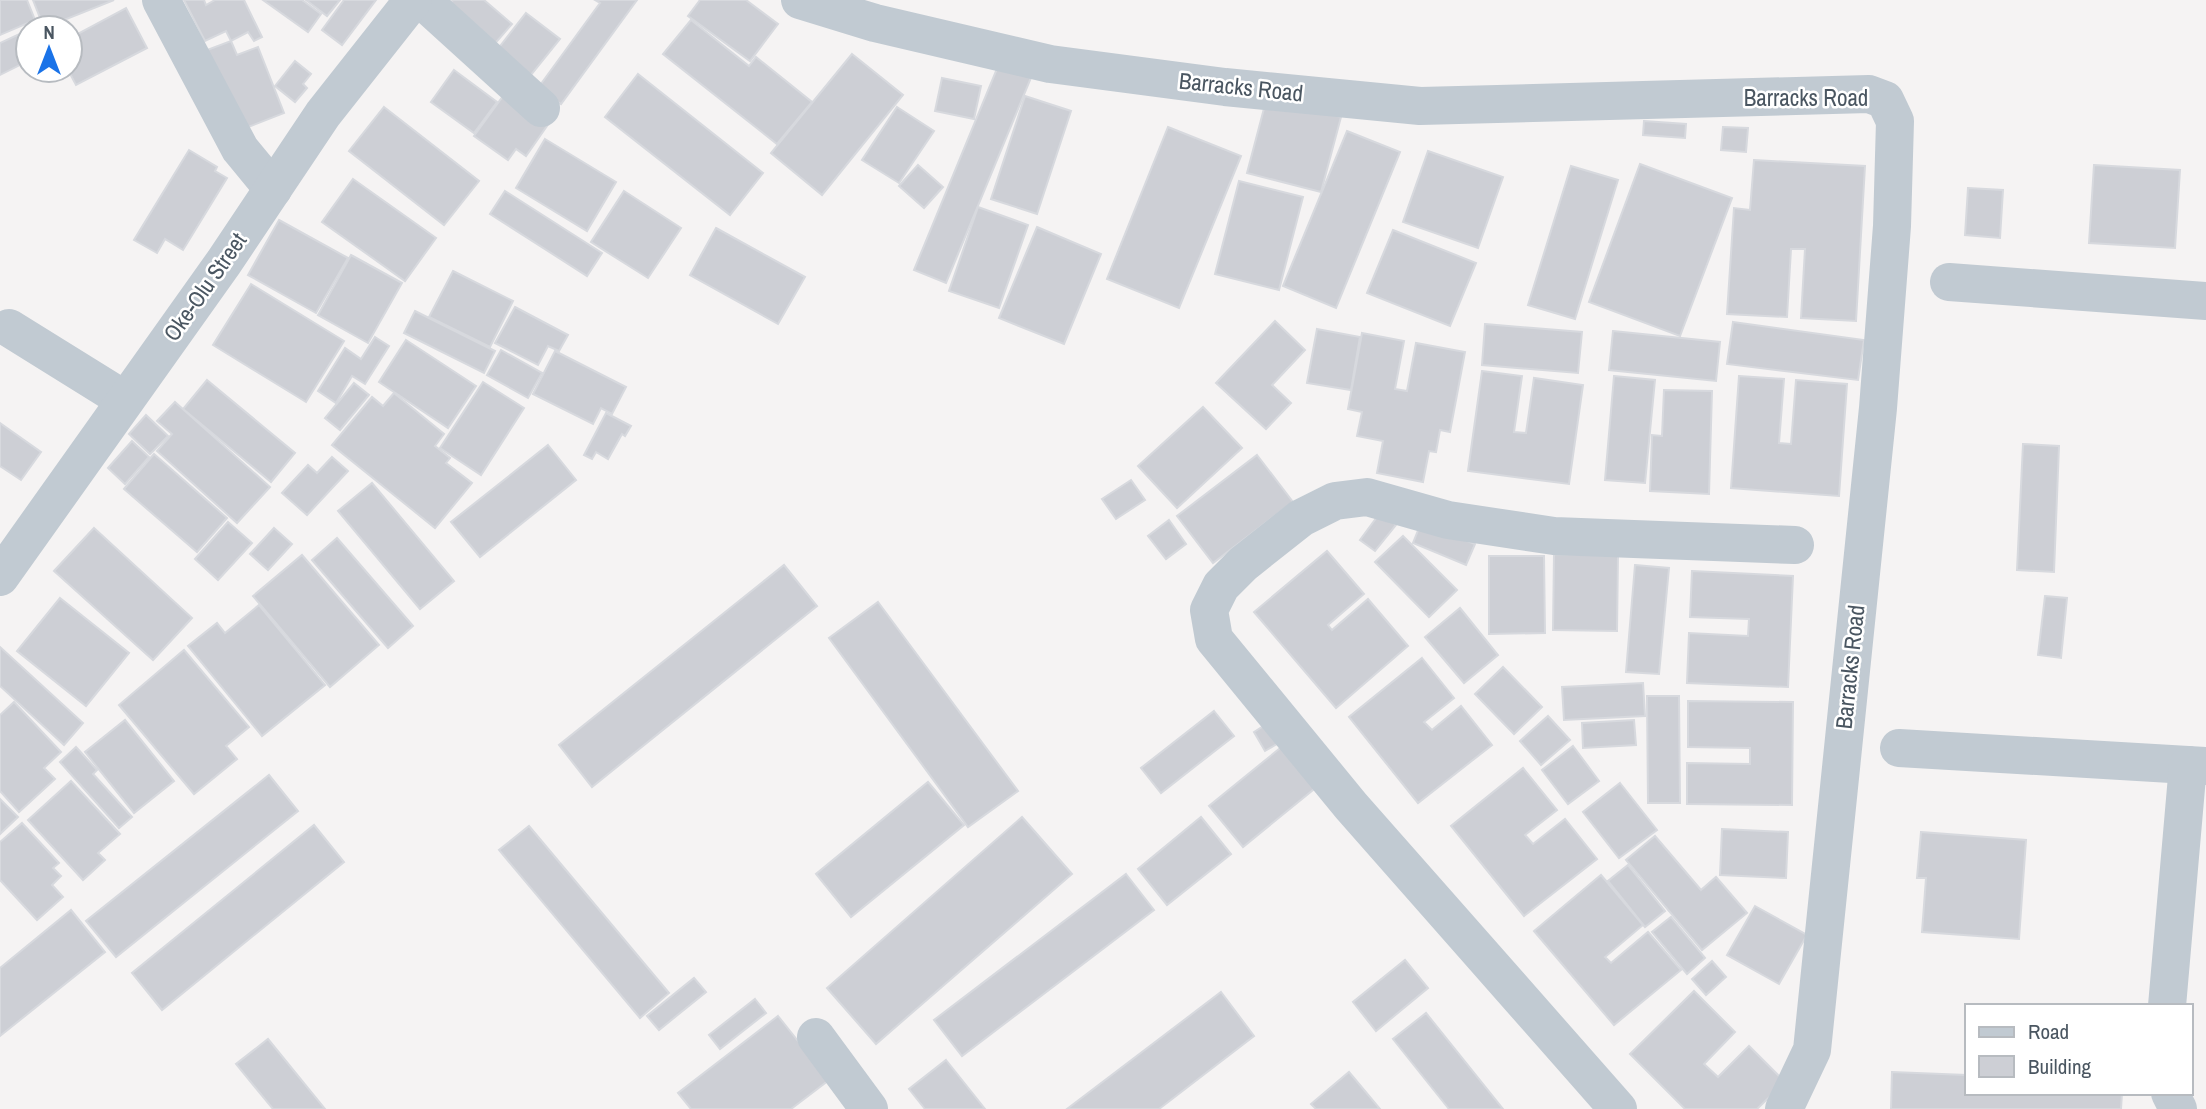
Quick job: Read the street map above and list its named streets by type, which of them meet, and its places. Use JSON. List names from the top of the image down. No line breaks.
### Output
{"streets":{"street":["Barracks Road","Oke-Olu Street"]},"legend":["Road","Building"],"north":"top"}
